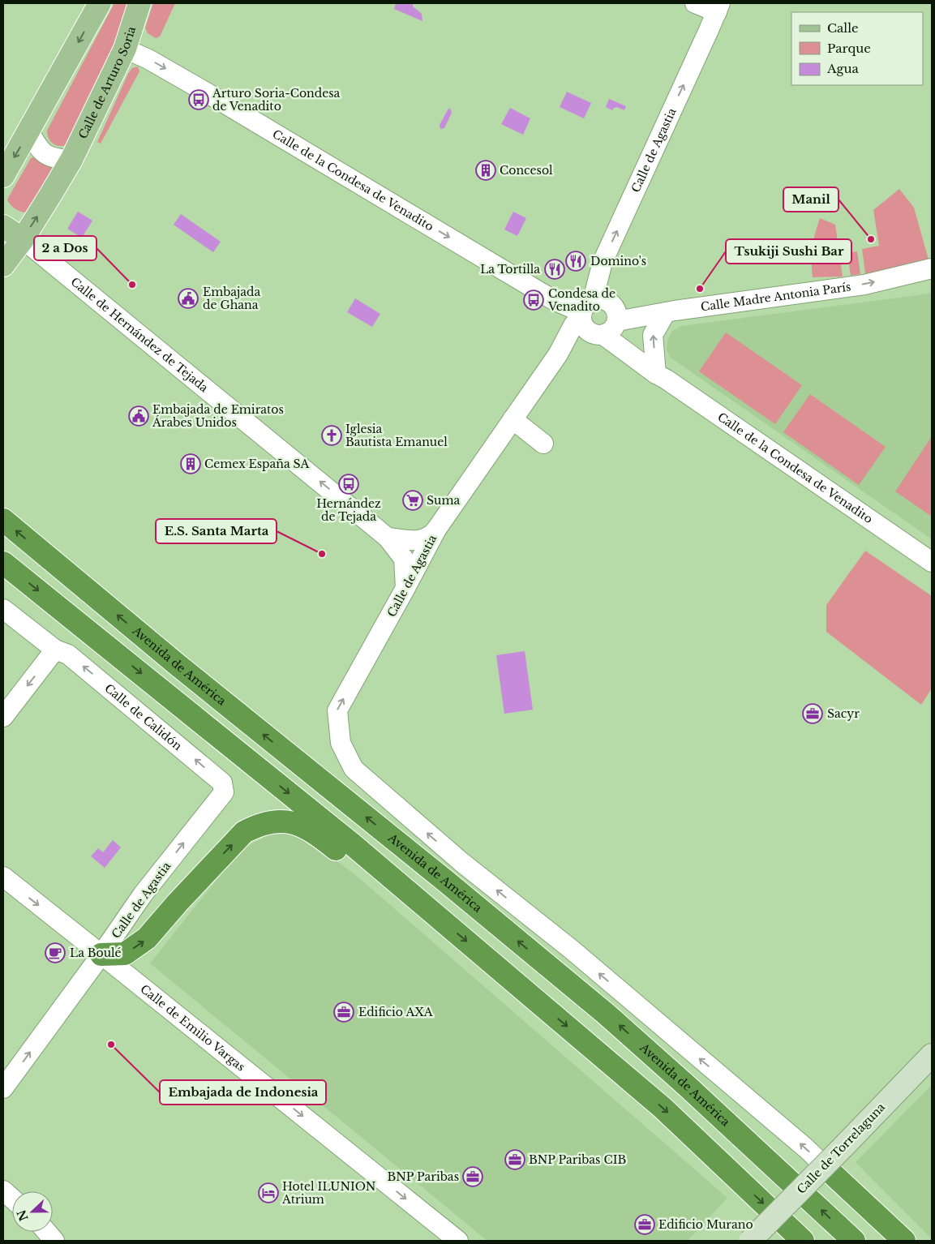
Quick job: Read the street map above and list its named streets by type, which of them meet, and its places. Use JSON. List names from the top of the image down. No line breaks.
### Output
{"streets":{"highway":["Avenida de América"],"main road":["Calle de Arturo Soria"],"street":["Calle de Agastia","Calle de la Condesa de Venadito","Calle Madre Antonia París","Calle de Hernández de Tejada","Calle de Calidón","Calle de Emilio Vargas","Calle de Torrelaguna"]},"crossings":[["Calle de Arturo Soria","Calle de la Condesa de Venadito"],["Calle de Arturo Soria","Calle de Hernández de Tejada"],["Calle de Agastia","Calle de la Condesa de Venadito"],["Calle de Agastia","Calle Madre Antonia París"],["Calle de Agastia","Calle de Hernández de Tejada"],["Calle de Agastia","Calle de Calidón"],["Calle de Agastia","Calle de Emilio Vargas"],["Calle de la Condesa de Venadito","Calle Madre Antonia París"]],"one_way":["Calle de la Condesa de Venadito","Calle Madre Antonia París","Calle de Hernández de Tejada","Calle de Calidón","Calle de Emilio Vargas"],"places":{"bus stop":["Arturo Soria-Condesa de Venadito","Condesa de Venadito","Hernández de Tejada"],"building":["Concesol","Cemex España SA"],"other":["Manil","2 a Dos","Tsukiji Sushi Bar","E.S. Santa Marta","Embajada de Indonesia"],"restaurant":["Domino's","La Tortilla"],"public building":["Embajada de Ghana","Embajada de Emiratos Árabes Unidos"],"church":["Iglesia Bautista Emanuel"],"supermarket":["Suma"],"office":["Sacyr","Edificio AXA","BNP Paribas CIB","BNP Paribas","Edificio Murano"],"cafe":["La Boulé"],"hotel":["Hotel ILUNION Atrium"]},"legend":["Calle","Parque","Agua"],"north":"left"}
